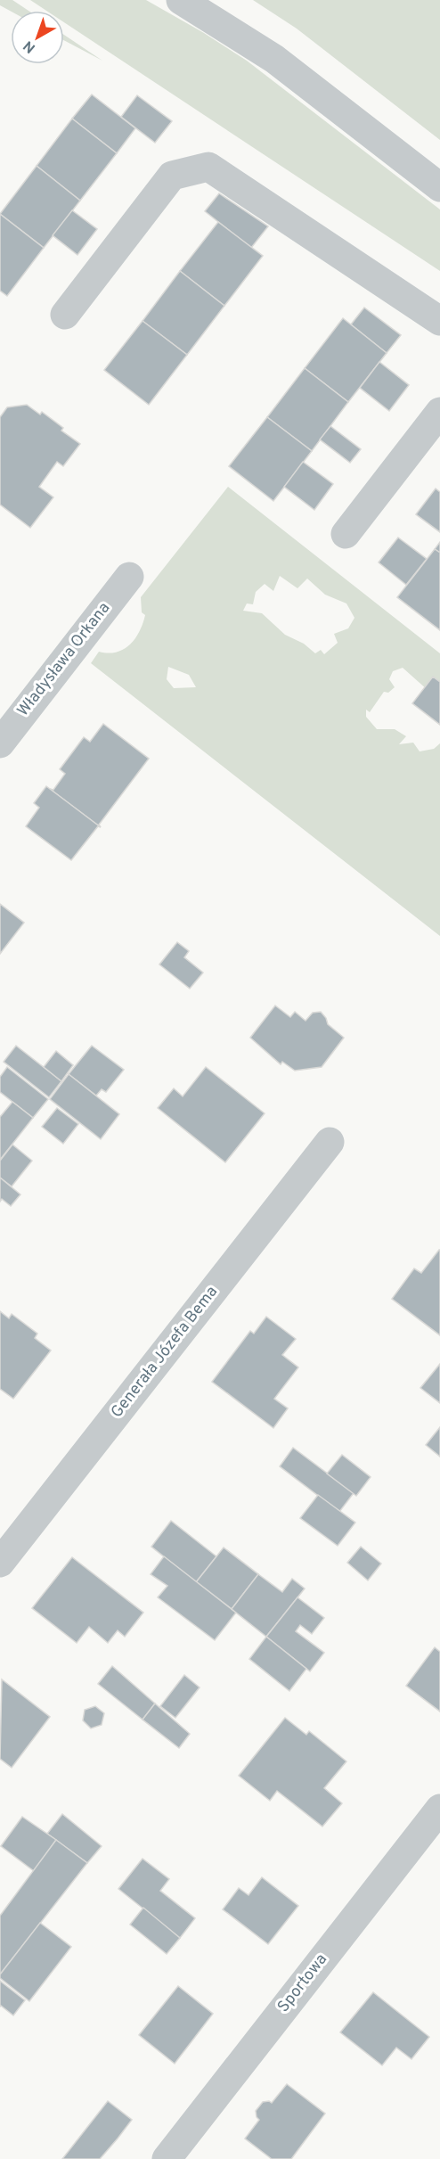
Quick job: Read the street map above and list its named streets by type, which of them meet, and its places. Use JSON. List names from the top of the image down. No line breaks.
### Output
{"streets":{"street":["Władysława Orkana","Generała Józefa Bema","Sportowa"]},"north":"bottom left"}
